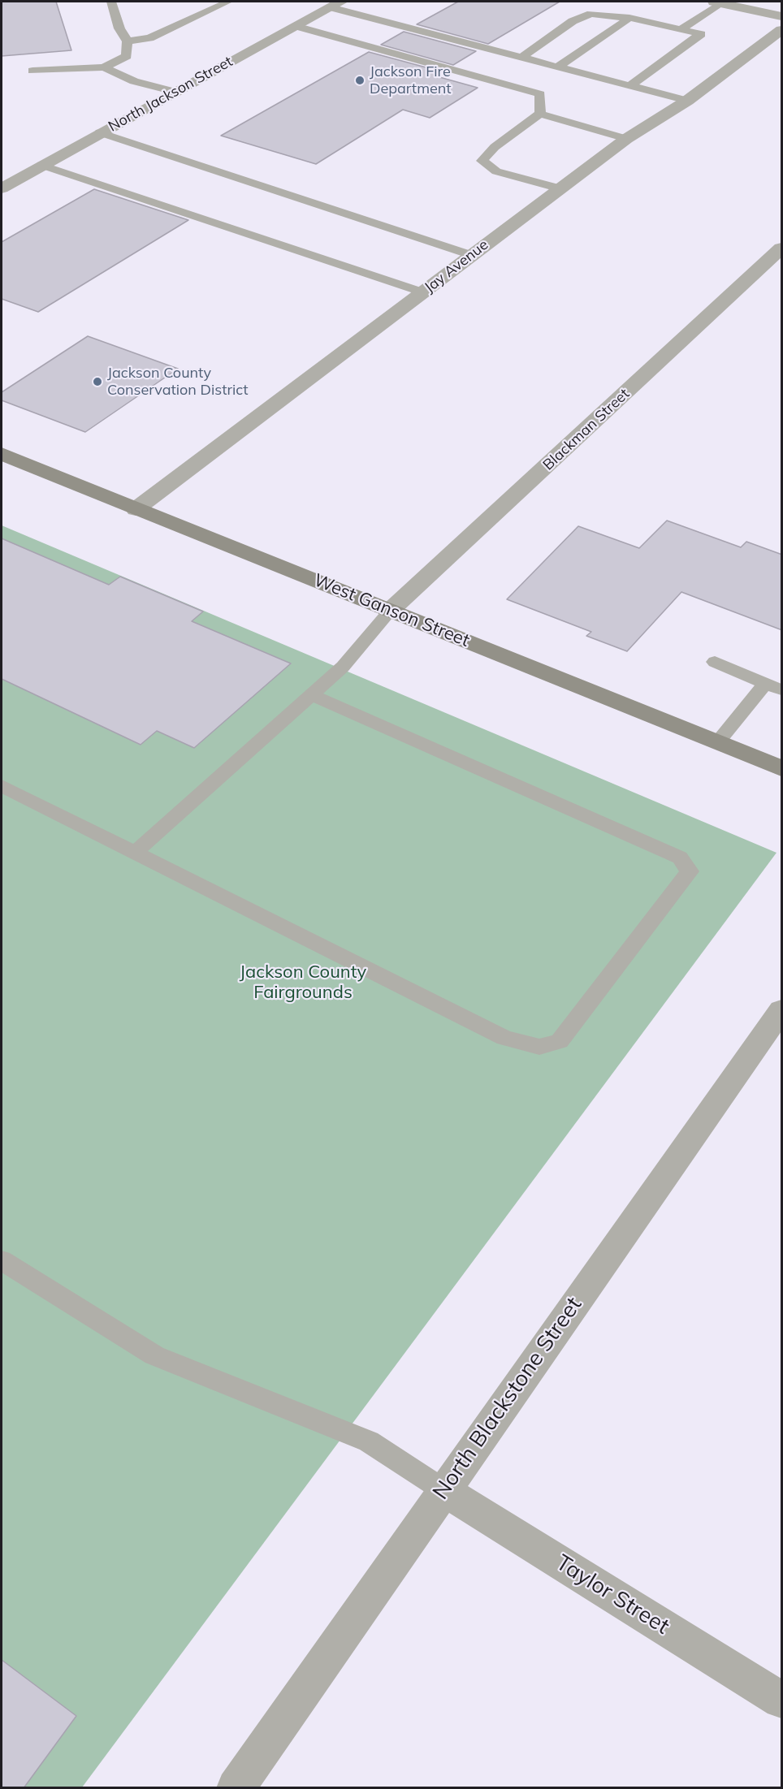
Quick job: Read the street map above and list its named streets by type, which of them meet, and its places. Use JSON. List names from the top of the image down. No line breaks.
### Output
{"streets":{"street":["North Jackson Street","Jay Avenue","Blackman Street","West Ganson Street","North Blackstone Street","Taylor Street"]},"crossings":[["Jay Avenue","West Ganson Street"],["Blackman Street","West Ganson Street"],["North Blackstone Street","Taylor Street"]],"parks":["Jackson County Fairgrounds"],"places":["Jackson Fire Department","Jackson County Conservation District"]}
